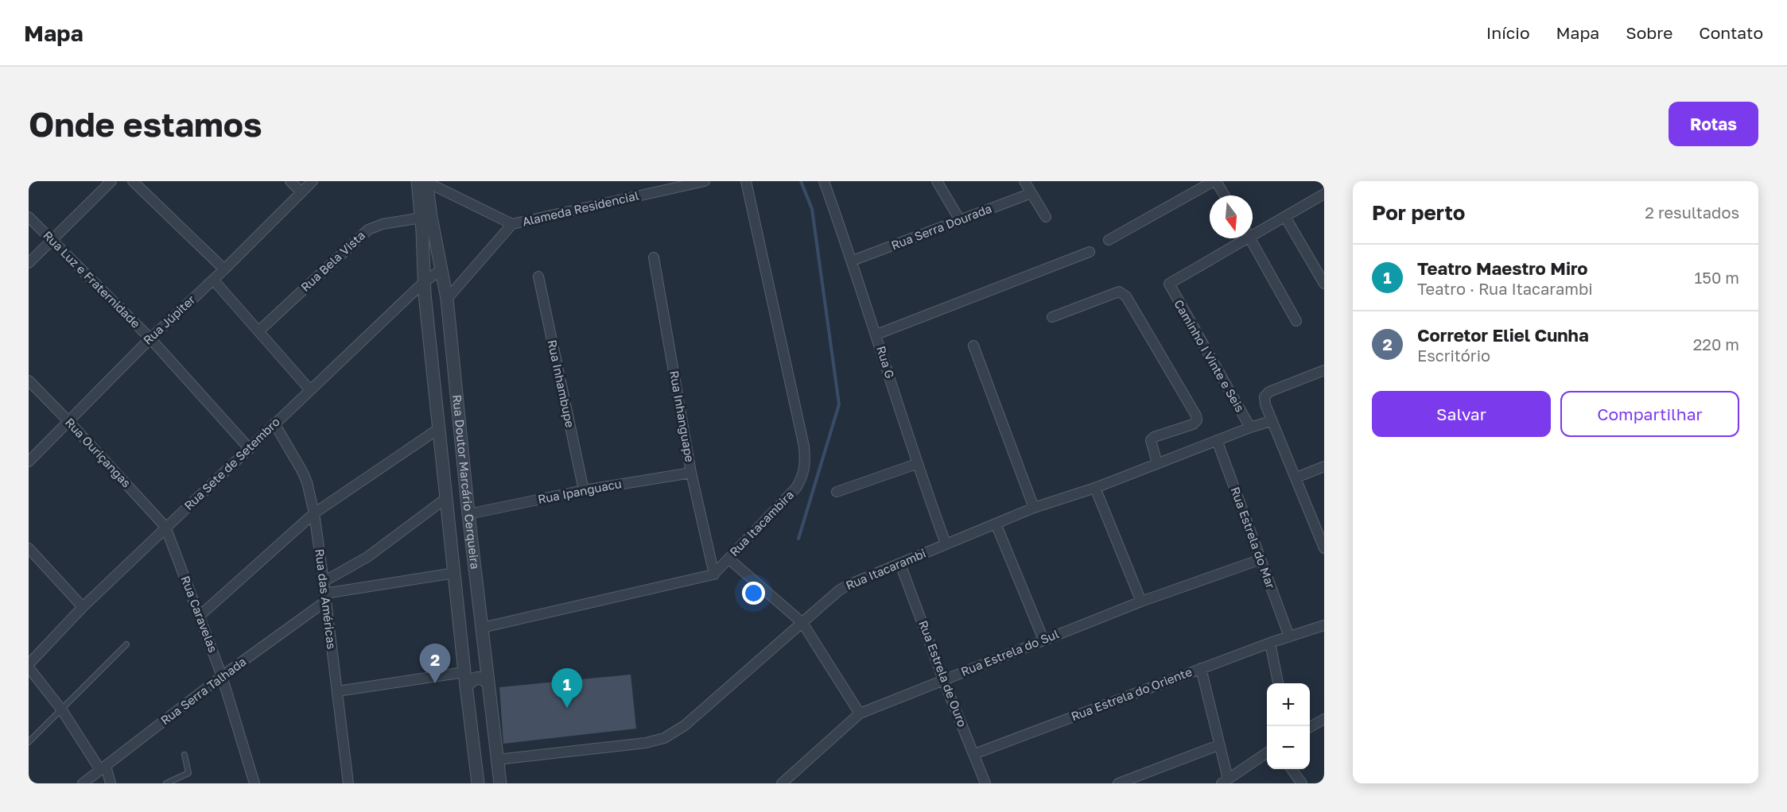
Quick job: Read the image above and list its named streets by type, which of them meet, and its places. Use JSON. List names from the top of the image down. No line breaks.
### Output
{"streets":{"street":["Alameda Residencial","Rua Serra Dourada","Rua Bela Vista","Rua Luz e Fraternidade","Rua Júpiter","Caminho I Vinte e Seis","Rua G","Rua Inhambupe","Rua Inhanguape","Rua Ouriçangas","Rua Sete de Setembro","Rua Doutor Marcário Cerqueira","Rua Ipanguacu","Rua Itacambira","Rua Estrela do Mar","Rua Itacarambi","Rua das Américas","Rua Caravelas","Rua Estrela do Sul","Rua Estrela de Ouro","Rua Serra Talhada","Rua Estrela do Oriente"]},"crossings":[["Alameda Residencial","Rua Doutor Marcário Cerqueira"],["Rua Serra Dourada","Rua G"],["Rua Bela Vista","Rua Doutor Marcário Cerqueira"],["Rua Luz e Fraternidade","Rua Júpiter"],["Rua Luz e Fraternidade","Rua Sete de Setembro"],["Rua Júpiter","Rua Ouriçangas"],["Caminho I Vinte e Seis","Rua Itacarambi"],["Rua G","Rua Itacarambi"],["Rua Inhambupe","Rua Ipanguacu"],["Rua Inhanguape","Rua Ipanguacu"],["Rua Inhanguape","Rua Itacambira"],["Rua Ouriçangas","Rua Sete de Setembro"],["Rua Ouriçangas","Rua Caravelas"],["Rua Sete de Setembro","Rua Doutor Marcário Cerqueira"],["Rua Sete de Setembro","Rua das Américas"],["Rua Sete de Setembro","Rua Caravelas"],["Rua Doutor Marcário Cerqueira","Rua Ipanguacu"],["Rua Doutor Marcário Cerqueira","Rua Itacarambi"],["Rua Estrela do Mar","Rua Itacarambi"],["Rua Estrela do Mar","Rua Estrela do Sul"],["Rua Estrela do Mar","Rua Estrela do Oriente"],["Rua Itacarambi","Rua Estrela de Ouro"],["Rua das Américas","Rua Serra Talhada"],["Rua Caravelas","Rua Serra Talhada"],["Rua Estrela do Sul","Rua Estrela de Ouro"],["Rua Estrela de Ouro","Rua Estrela do Oriente"]],"north":"bottom","page":{"header":"Mapa","nav":["Início","Mapa","Sobre","Contato"],"buttons":["Rotas",["Salvar","Compartilhar"]],"title":"Onde estamos","heading":["Por perto","2 resultados"],"list":[{"mark":"1","name":"Teatro Maestro Miro","note":"Teatro · Rua Itacarambi","value":"150 m"},{"mark":"2","name":"Corretor Eliel Cunha","note":"Escritório","value":"220 m"}],"pins":["2","1"],"map_buttons":["+","−"]}}
